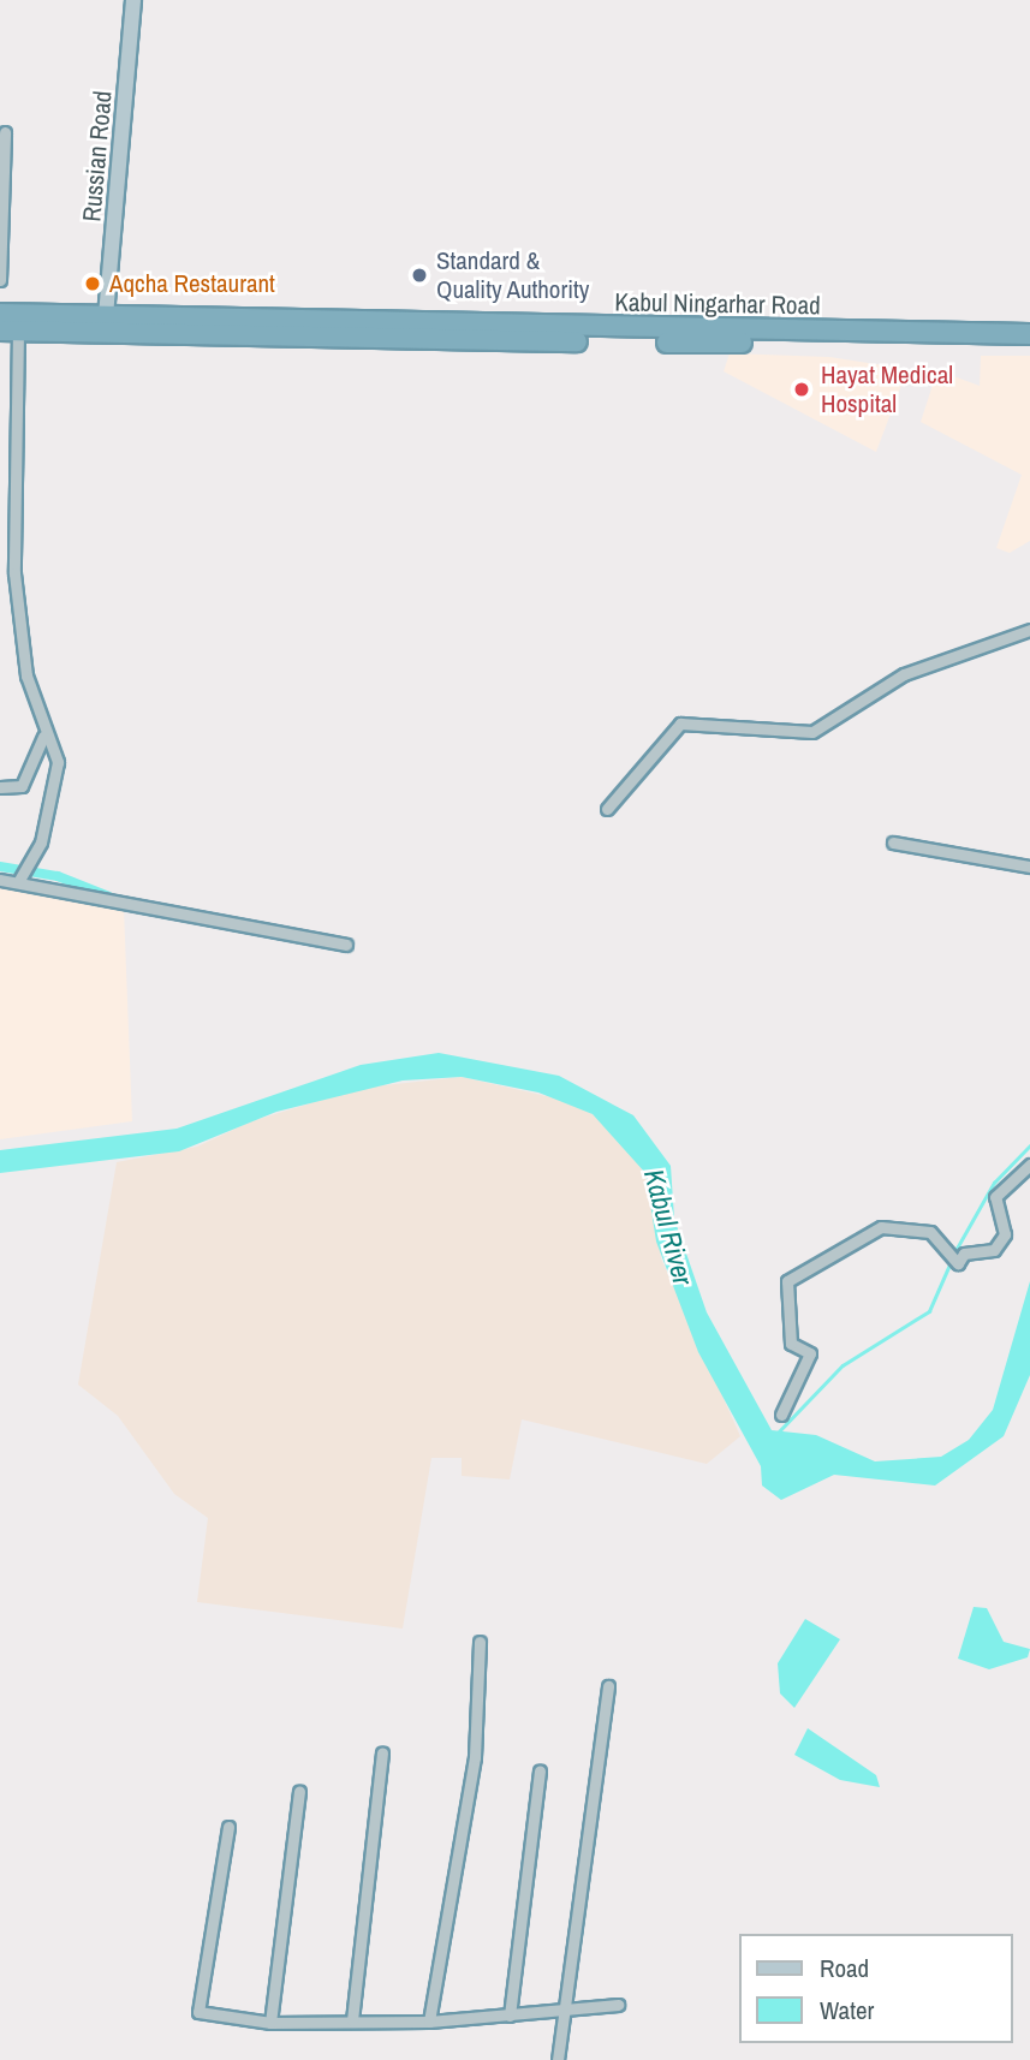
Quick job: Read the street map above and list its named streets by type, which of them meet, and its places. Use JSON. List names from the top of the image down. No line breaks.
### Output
{"streets":{"highway":["Kabul Ningarhar Road"],"main road":["Russian Road"]},"crossings":[["Russian Road","Kabul Ningarhar Road"]],"water":["Kabul River"],"places":["Standard & Quality Authority","Aqcha Restaurant","Hayat Medical Hospital"],"legend":["Road","Water"]}
